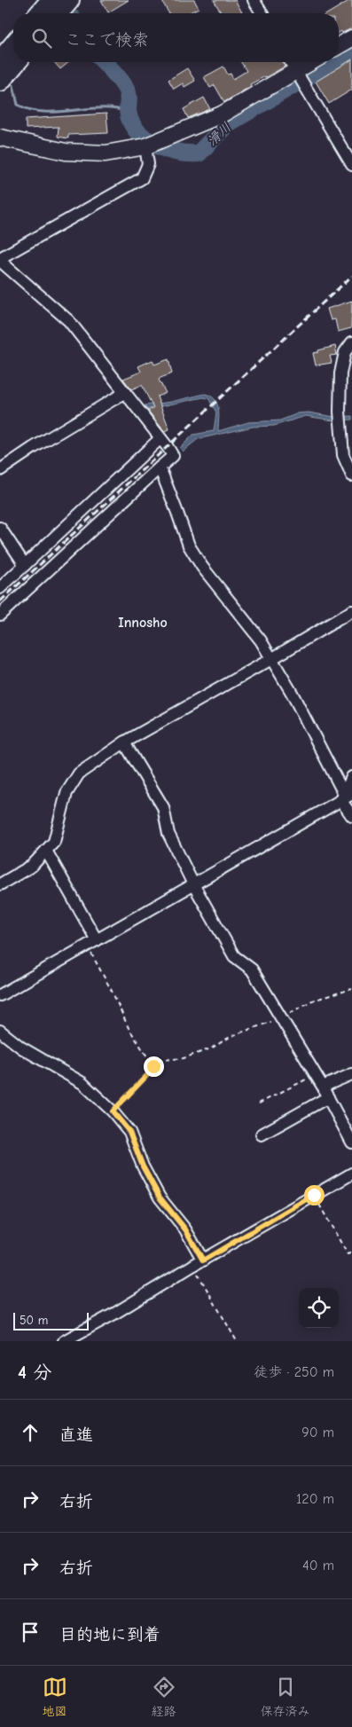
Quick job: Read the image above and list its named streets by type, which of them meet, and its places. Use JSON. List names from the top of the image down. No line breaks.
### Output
{"districts":["Innosho"],"water":["滑川"],"scale_bar":"50 m","page":{"search":"ここで検索","scale":"50 m","heading":["4 分","徒歩 · 250 m"],"list":[["直進","90 m"],["右折","120 m"],["右折","40 m"],"目的地に到着"],"nav":["地図","経路","保存済み"]}}
